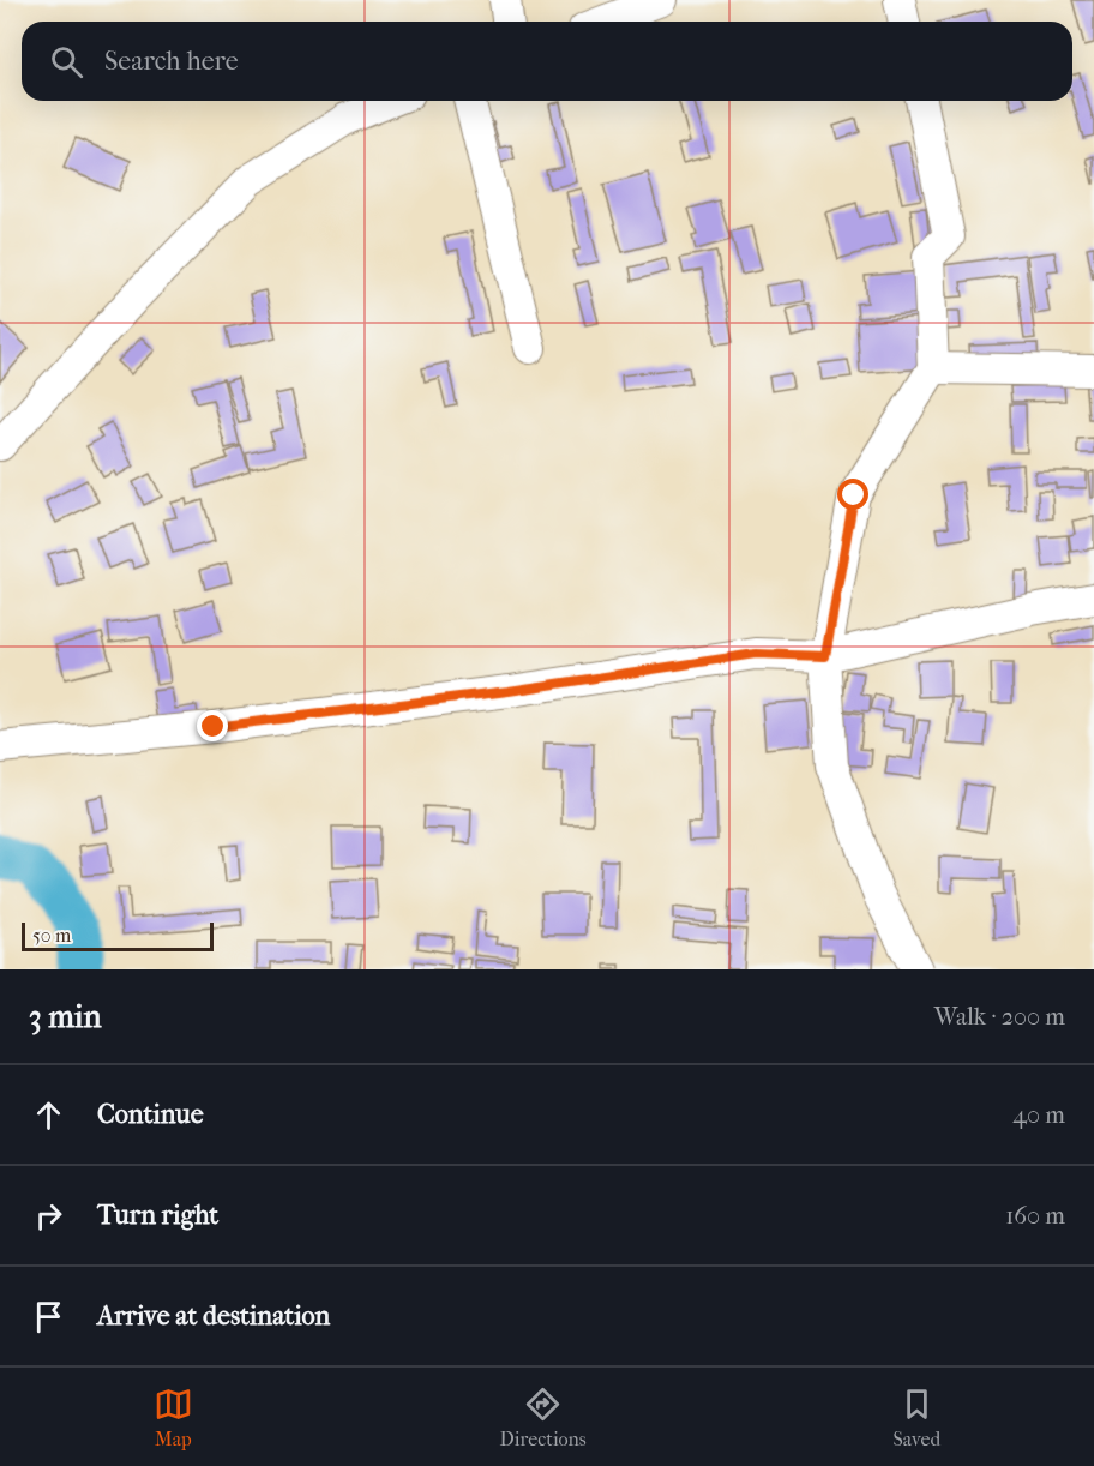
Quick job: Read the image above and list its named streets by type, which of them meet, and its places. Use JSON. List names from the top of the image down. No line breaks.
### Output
{"scale_bar":"50 m","page":{"search":"Search here","scale":"50 m","heading":["3 min","Walk · 200 m"],"list":[["Continue","40 m"],["Turn right","160 m"],"Arrive at destination"],"nav":["Map","Directions","Saved"]}}
